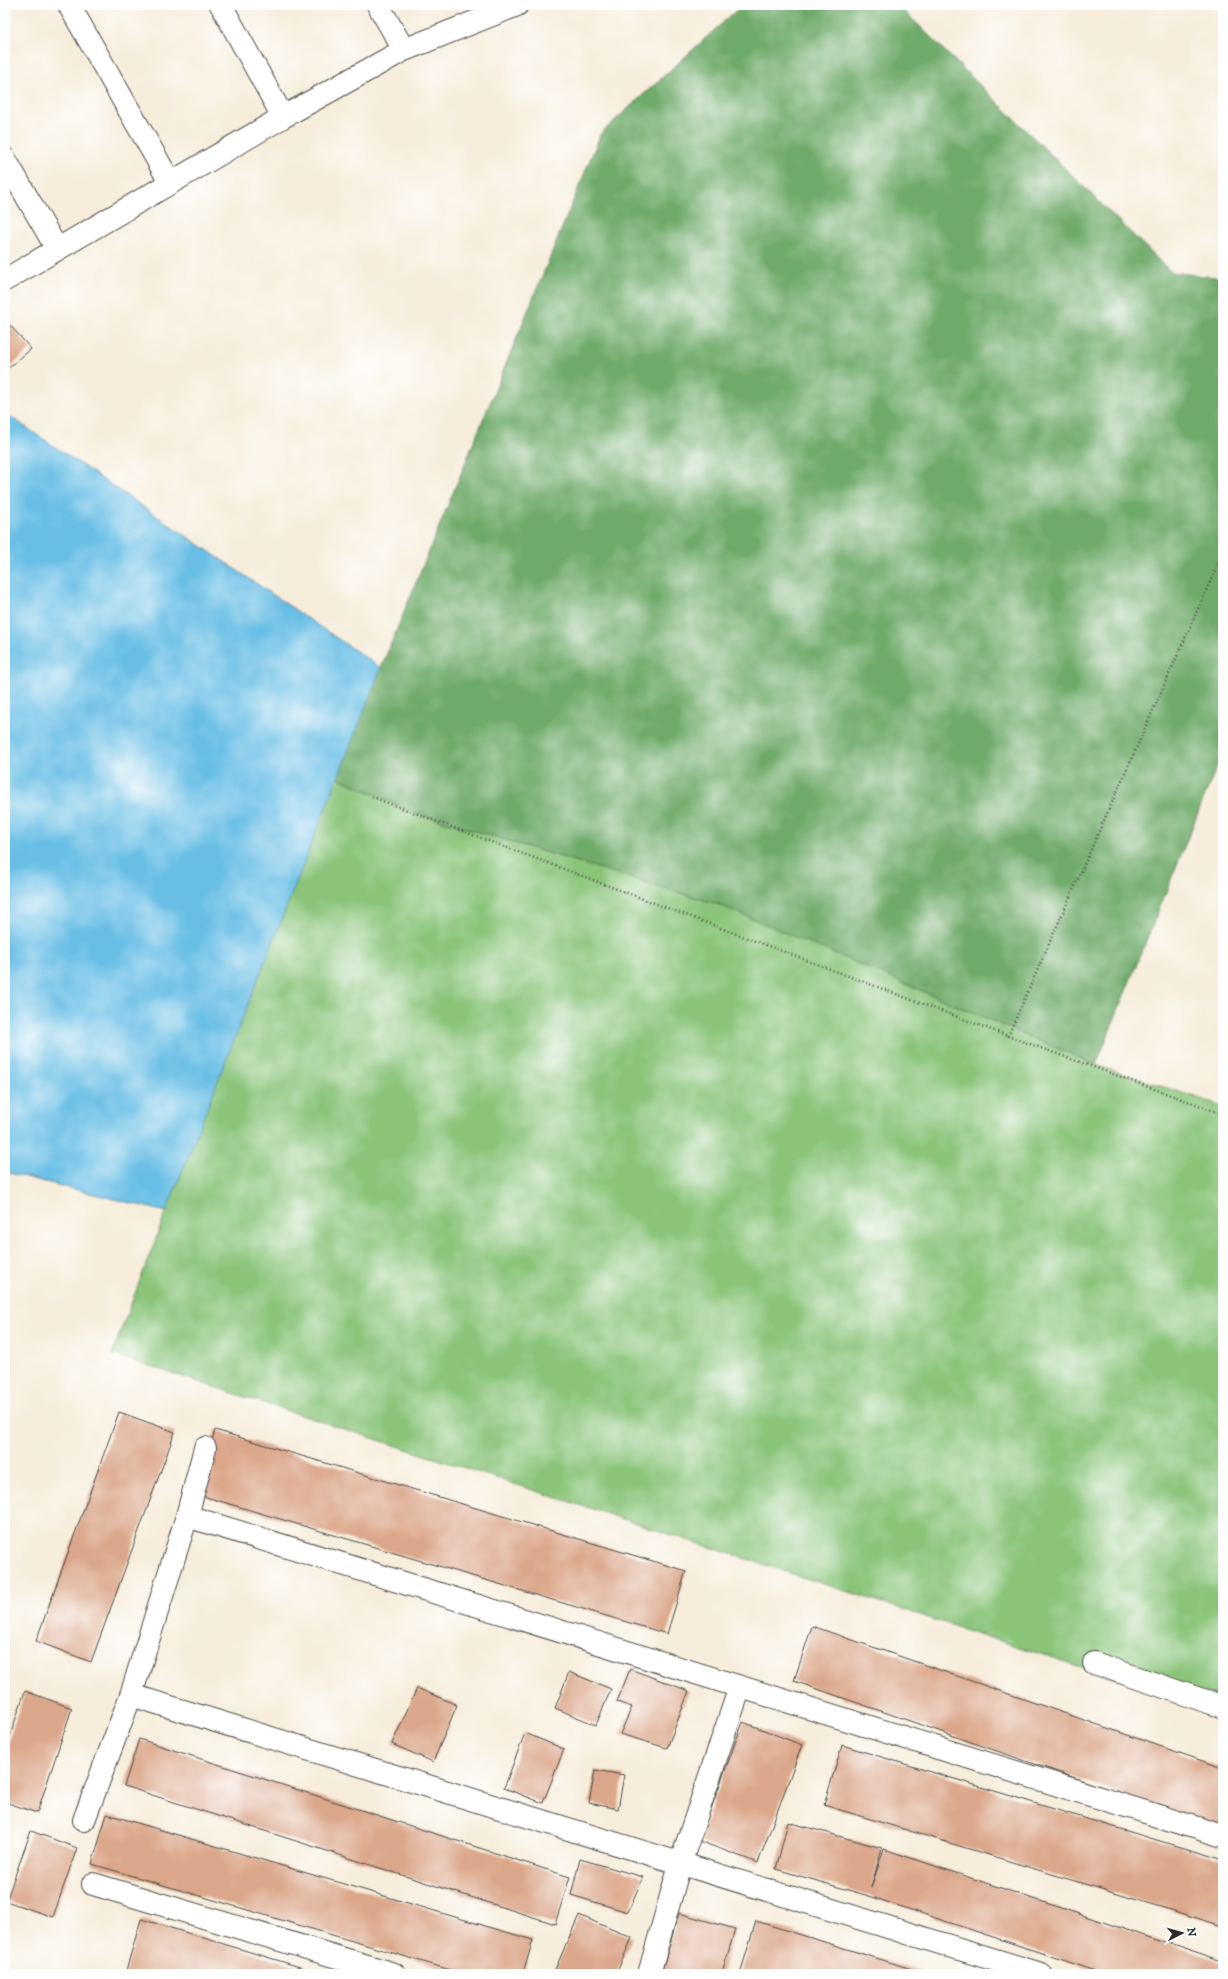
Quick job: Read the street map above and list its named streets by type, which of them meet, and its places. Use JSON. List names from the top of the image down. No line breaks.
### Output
{"north":"right"}
